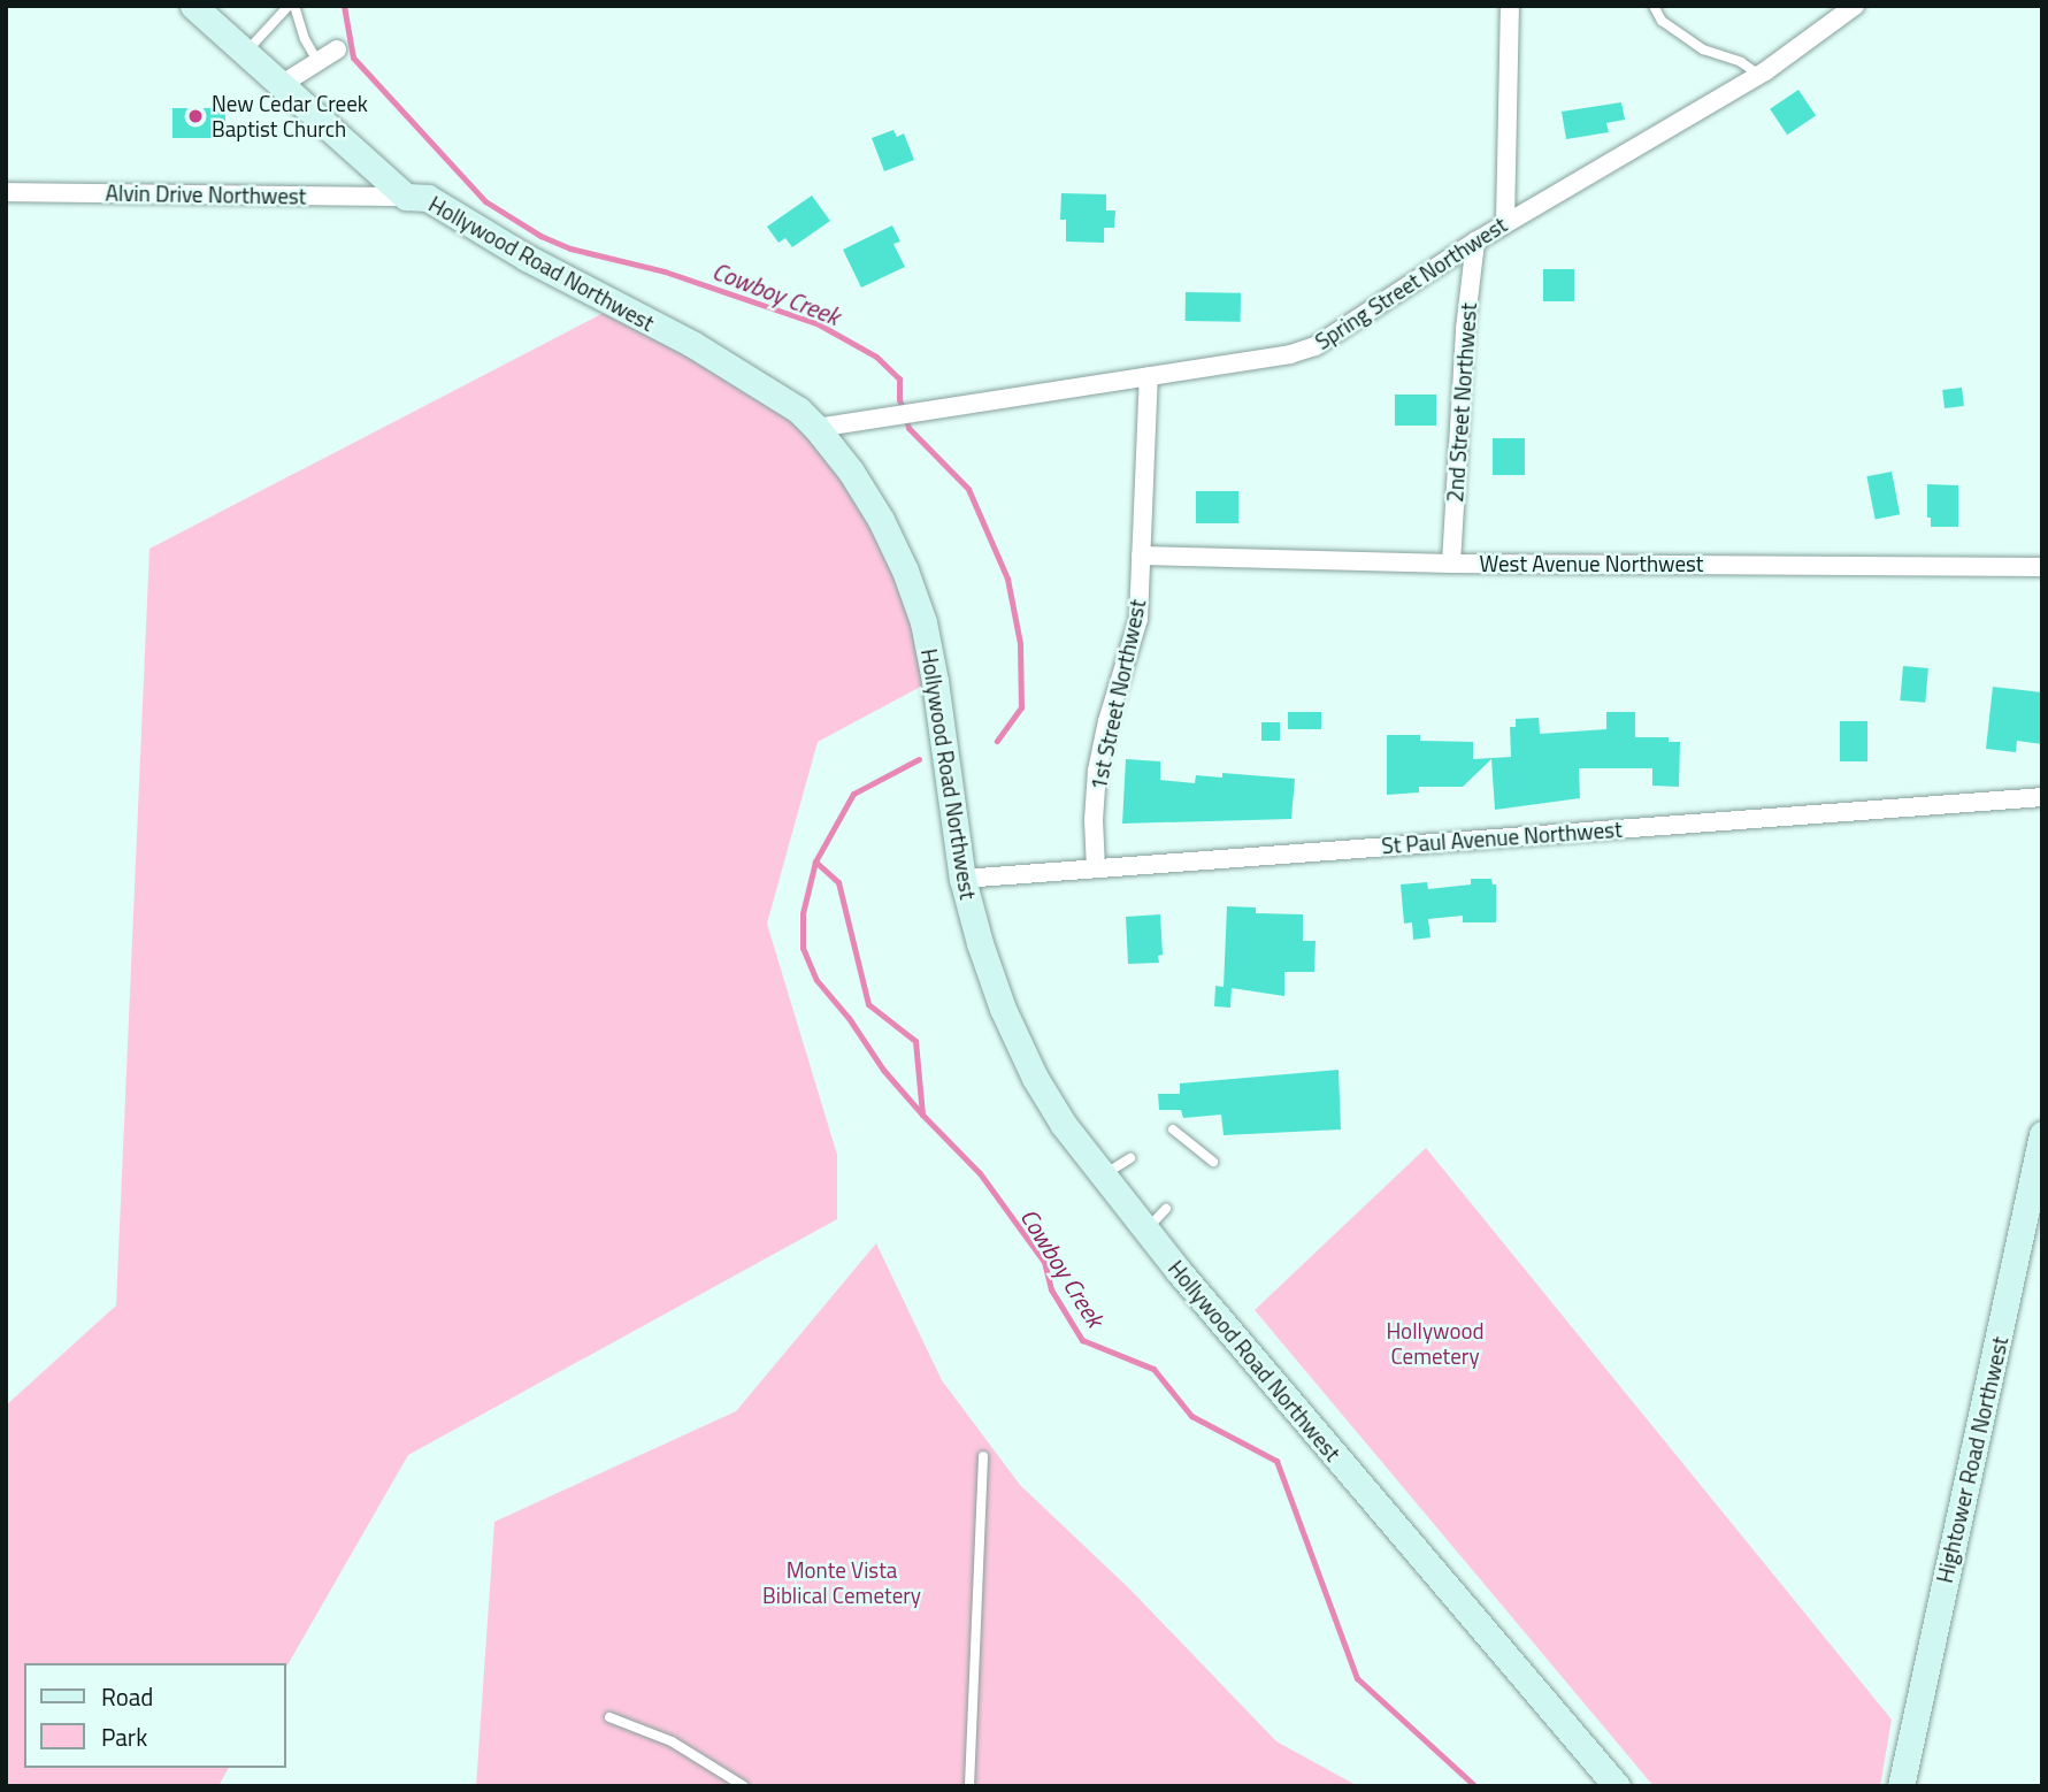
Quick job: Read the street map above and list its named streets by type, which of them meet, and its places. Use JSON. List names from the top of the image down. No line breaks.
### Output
{"streets":{"street":["Alvin Drive Northwest","Hollywood Road Northwest","Spring Street Northwest","2nd Street Northwest","West Avenue Northwest","1st Street Northwest","St Paul Avenue Northwest","Hightower Road Northwest"]},"crossings":[["Alvin Drive Northwest","Hollywood Road Northwest"],["Hollywood Road Northwest","Spring Street Northwest"],["Hollywood Road Northwest","St Paul Avenue Northwest"],["Spring Street Northwest","2nd Street Northwest"],["Spring Street Northwest","1st Street Northwest"],["2nd Street Northwest","West Avenue Northwest"],["West Avenue Northwest","1st Street Northwest"],["1st Street Northwest","St Paul Avenue Northwest"]],"water":["Cowboy Creek"],"parks":["Hollywood Cemetery","Monte Vista Biblical Cemetery"],"places":["New Cedar Creek Baptist Church"],"legend":["Road","Park"]}
